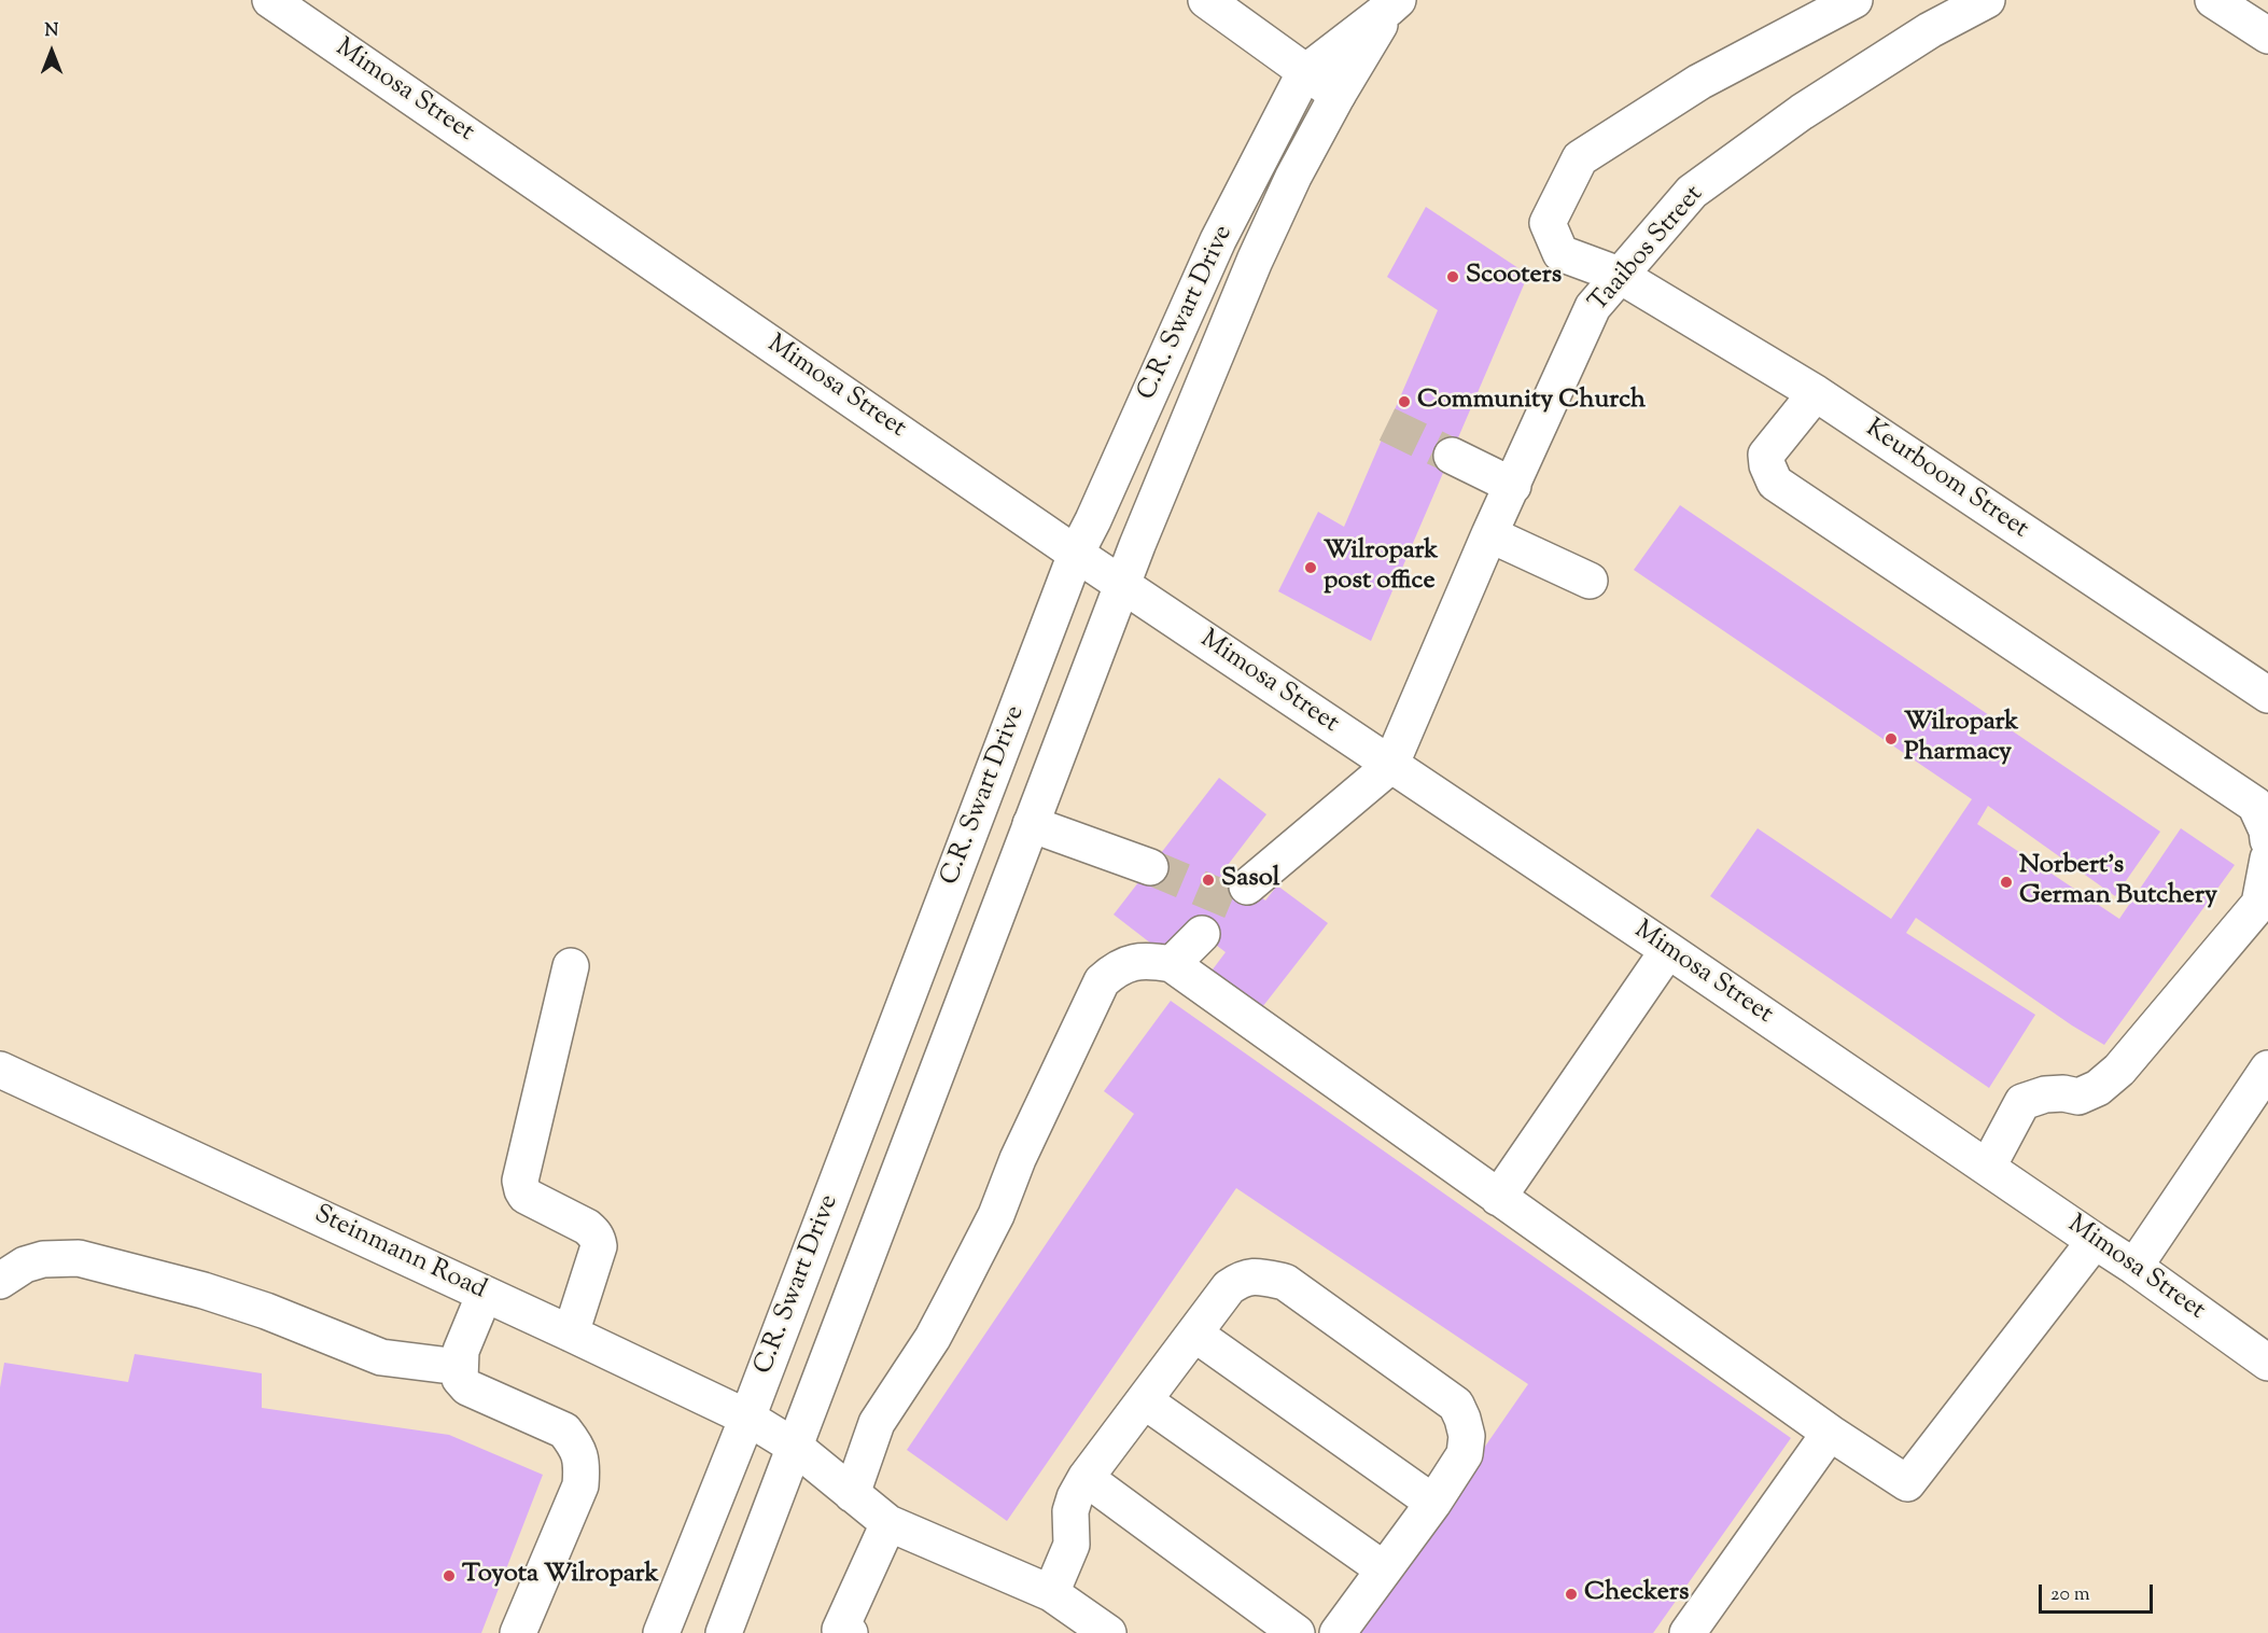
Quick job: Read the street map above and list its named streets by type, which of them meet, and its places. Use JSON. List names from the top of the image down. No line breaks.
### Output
{"streets":{"street":["Mimosa Street","Taaibos Street","C.R. Swart Drive","Keurboom Street","Steinmann Road"]},"crossings":[["Mimosa Street","Taaibos Street"],["Mimosa Street","C.R. Swart Drive"],["Taaibos Street","Keurboom Street"],["C.R. Swart Drive","Steinmann Road"]],"places":["Scooters","Community Church","Wilropark post office","Wilropark Pharmacy","Sasol","Norbert's German Butchery","Toyota Wilropark","Checkers"],"scale_bar":"20 m","north":"top"}
